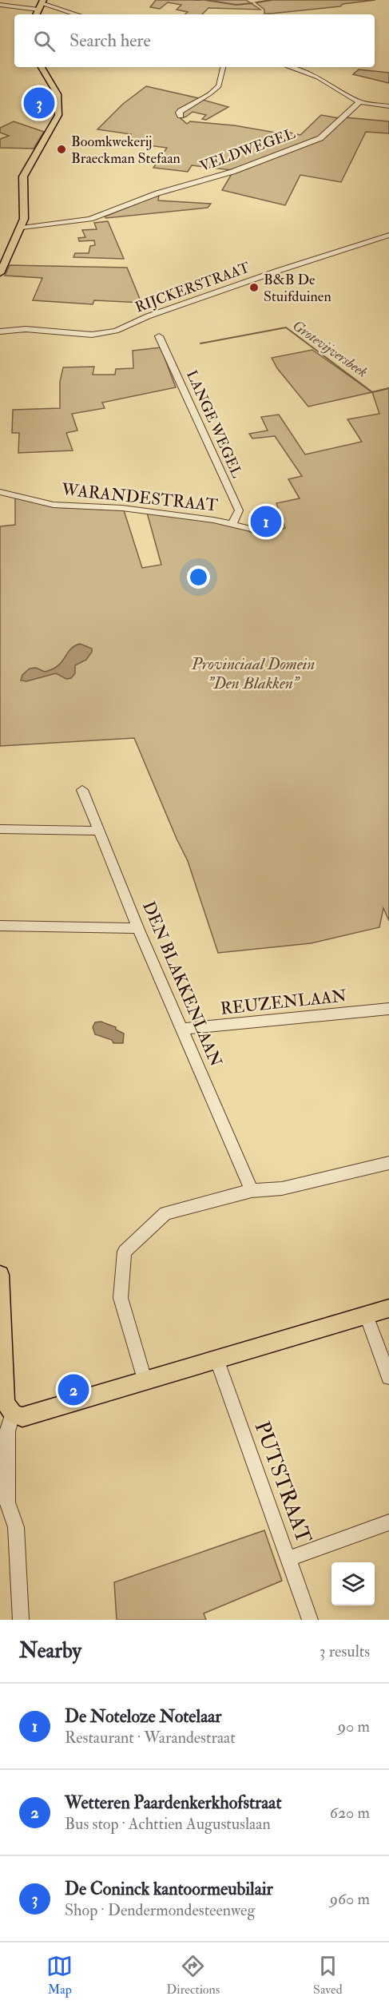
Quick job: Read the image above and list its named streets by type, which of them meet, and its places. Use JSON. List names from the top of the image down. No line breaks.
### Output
{"streets":{"street":["VELDWEGEL","RIJCKERSTRAAT","LANGE WEGEL","WARANDESTRAAT","DEN BLAKKENLAAN","REUZENLAAN","PUTSTRAAT"]},"crossings":[["LANGE WEGEL","WARANDESTRAAT"],["DEN BLAKKENLAAN","REUZENLAAN"]],"water":["Grotevijversbeek"],"parks":["Provinciaal Domein \"Den Blakken\""],"places":["Boomkwekerij Braeckman Stefaan","B&B De Stuifduinen"],"page":{"search":"Search here","pins":["3","1","2"],"heading":["Nearby","3 results"],"list":[{"mark":"1","name":"De Noteloze Notelaar","note":"Restaurant · Warandestraat","value":"90 m"},{"mark":"2","name":"Wetteren Paardenkerkhofstraat","note":"Bus stop · Achttien Augustuslaan","value":"620 m"},{"mark":"3","name":"De Coninck kantoormeubilair","note":"Shop · Dendermondesteenweg","value":"960 m"}],"nav":["Map","Directions","Saved"]}}
